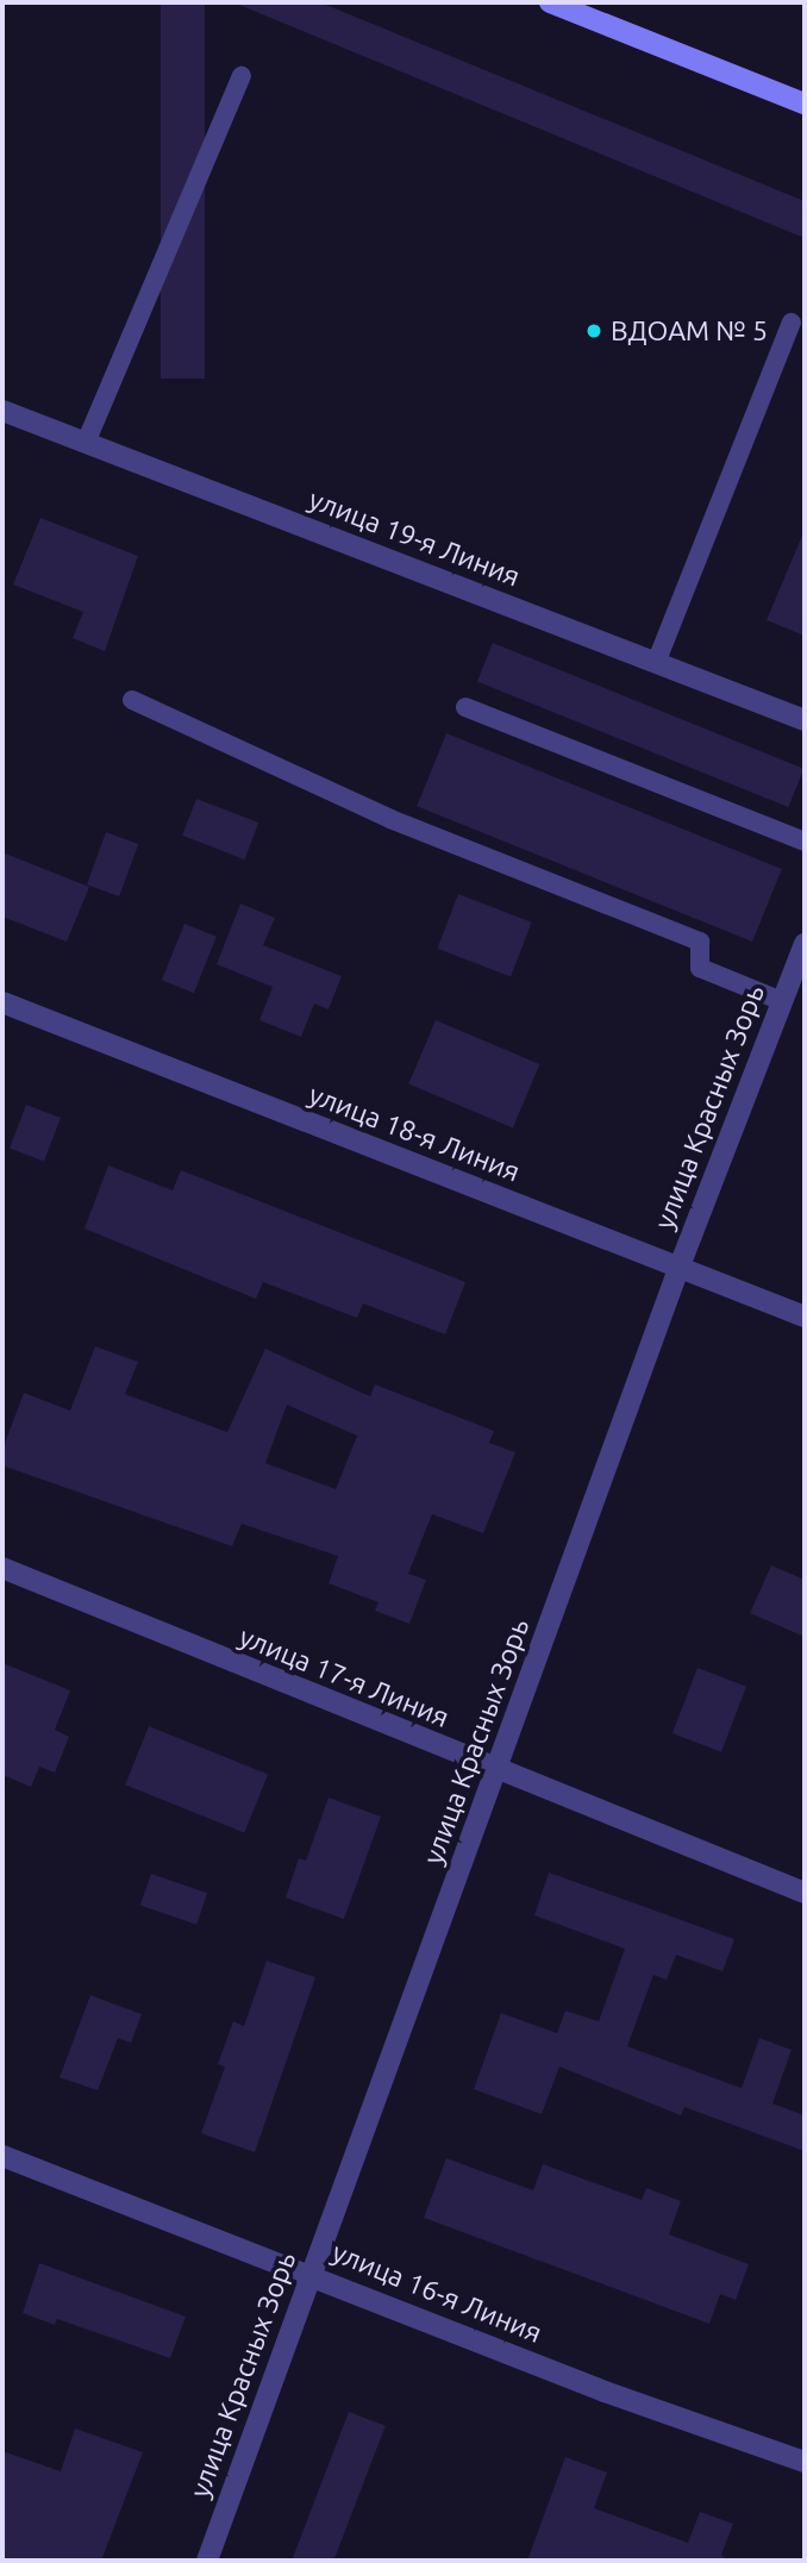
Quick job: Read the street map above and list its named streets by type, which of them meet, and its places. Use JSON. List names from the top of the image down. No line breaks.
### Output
{"streets":{"street":["улица 19-я Линия","улица Красных Зорь","улица 18-я Линия","улица 17-я Линия","улица 16-я Линия"]},"crossings":[["улица Красных Зорь","улица 18-я Линия"],["улица Красных Зорь","улица 17-я Линия"],["улица Красных Зорь","улица 16-я Линия"]],"places":["ВДОАМ № 5"]}
